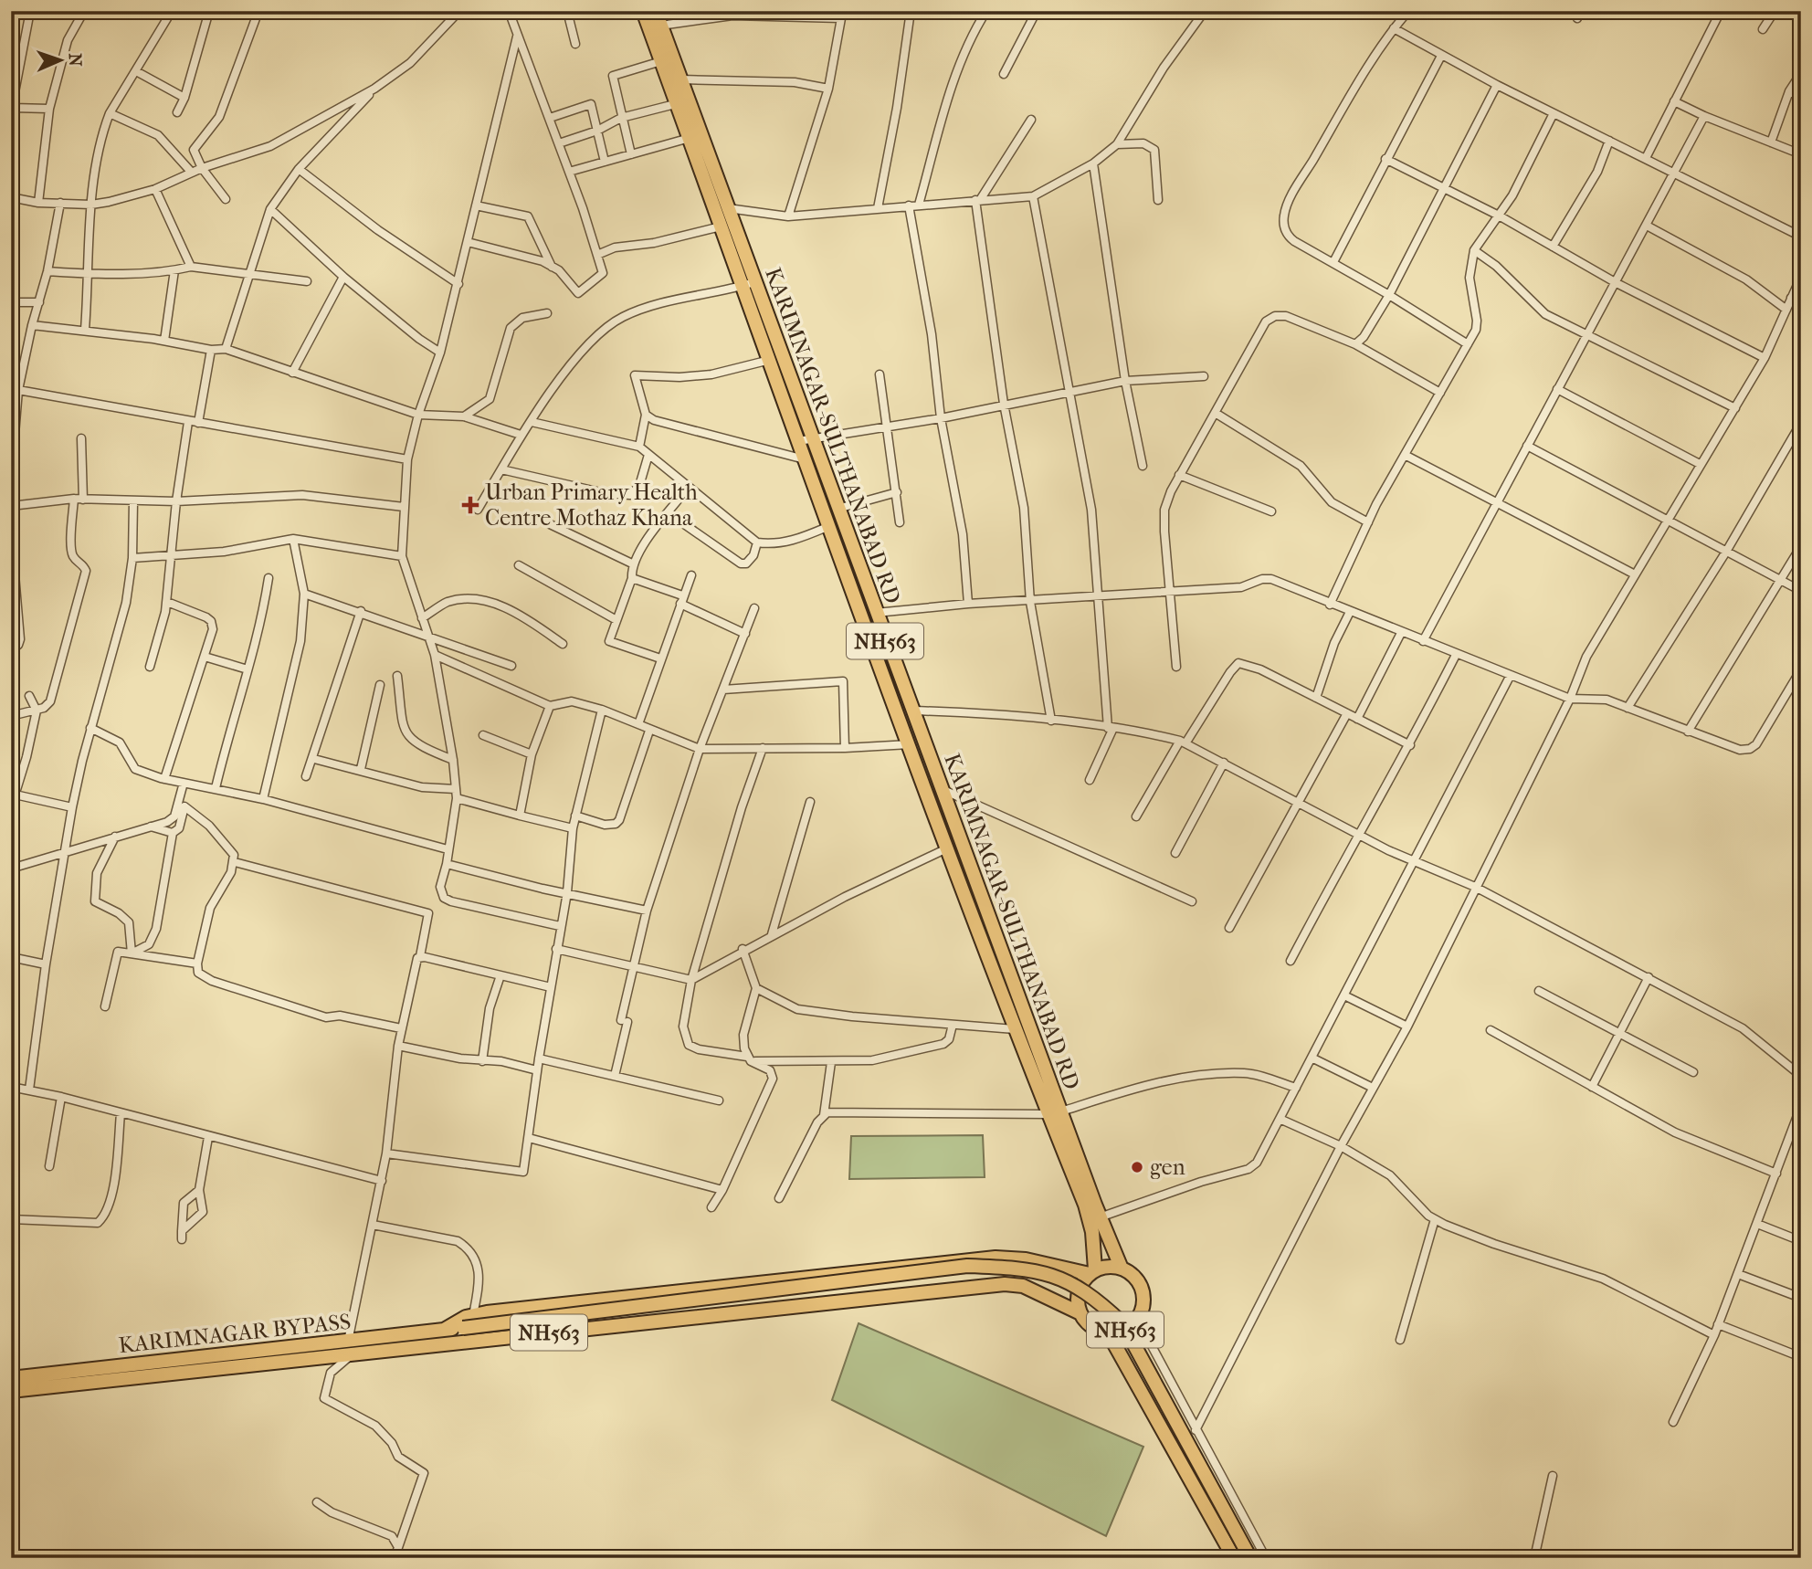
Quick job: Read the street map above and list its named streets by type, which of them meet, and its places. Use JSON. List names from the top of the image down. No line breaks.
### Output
{"streets":{"highway":["KARIMNAGAR-SULTHANABAD RD","NH563","KARIMNAGAR BYPASS"]},"crossings":[["KARIMNAGAR-SULTHANABAD RD","NH563"],["NH563","KARIMNAGAR BYPASS"]],"places":{"health":["Urban Primary Health Centre Mothaz Khana"],"other":["gen"]},"north":"right"}
